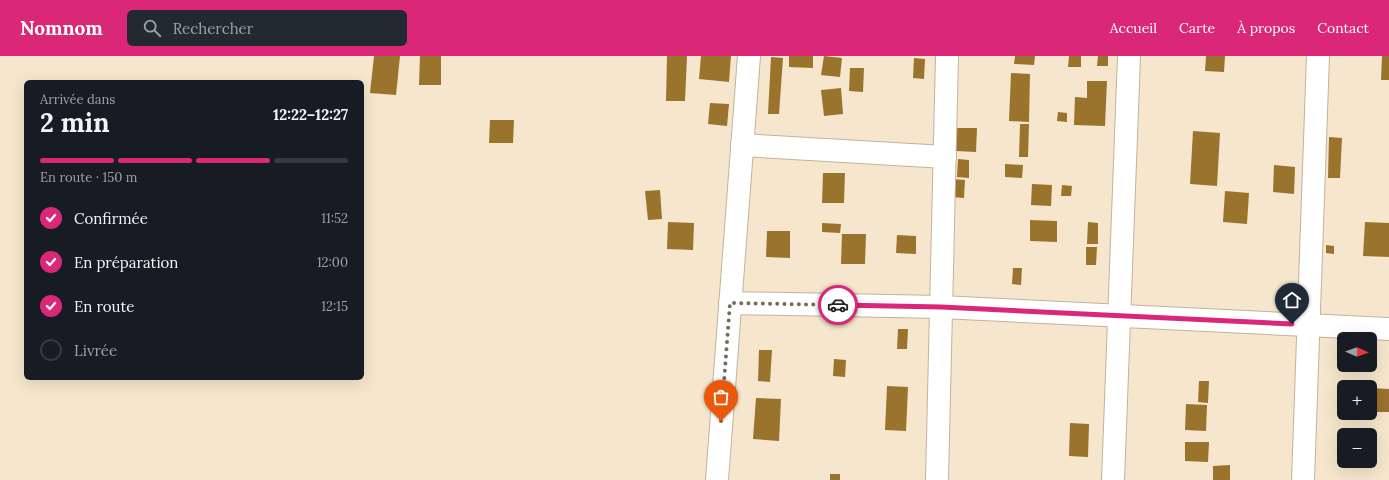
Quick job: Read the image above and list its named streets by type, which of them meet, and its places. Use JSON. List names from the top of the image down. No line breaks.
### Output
{"north":"right","page":{"header":"Nomnom","search":"Rechercher","nav":["Accueil","Carte","À propos","Contact"],"heading":["2 min","Arrivée dans","12:22–12:27"],"bar":"En route · 150 m","list":[["Confirmée","11:52"],["En préparation","12:00"],["En route","12:15"],"Livrée"],"map_buttons":["+","−"]}}
